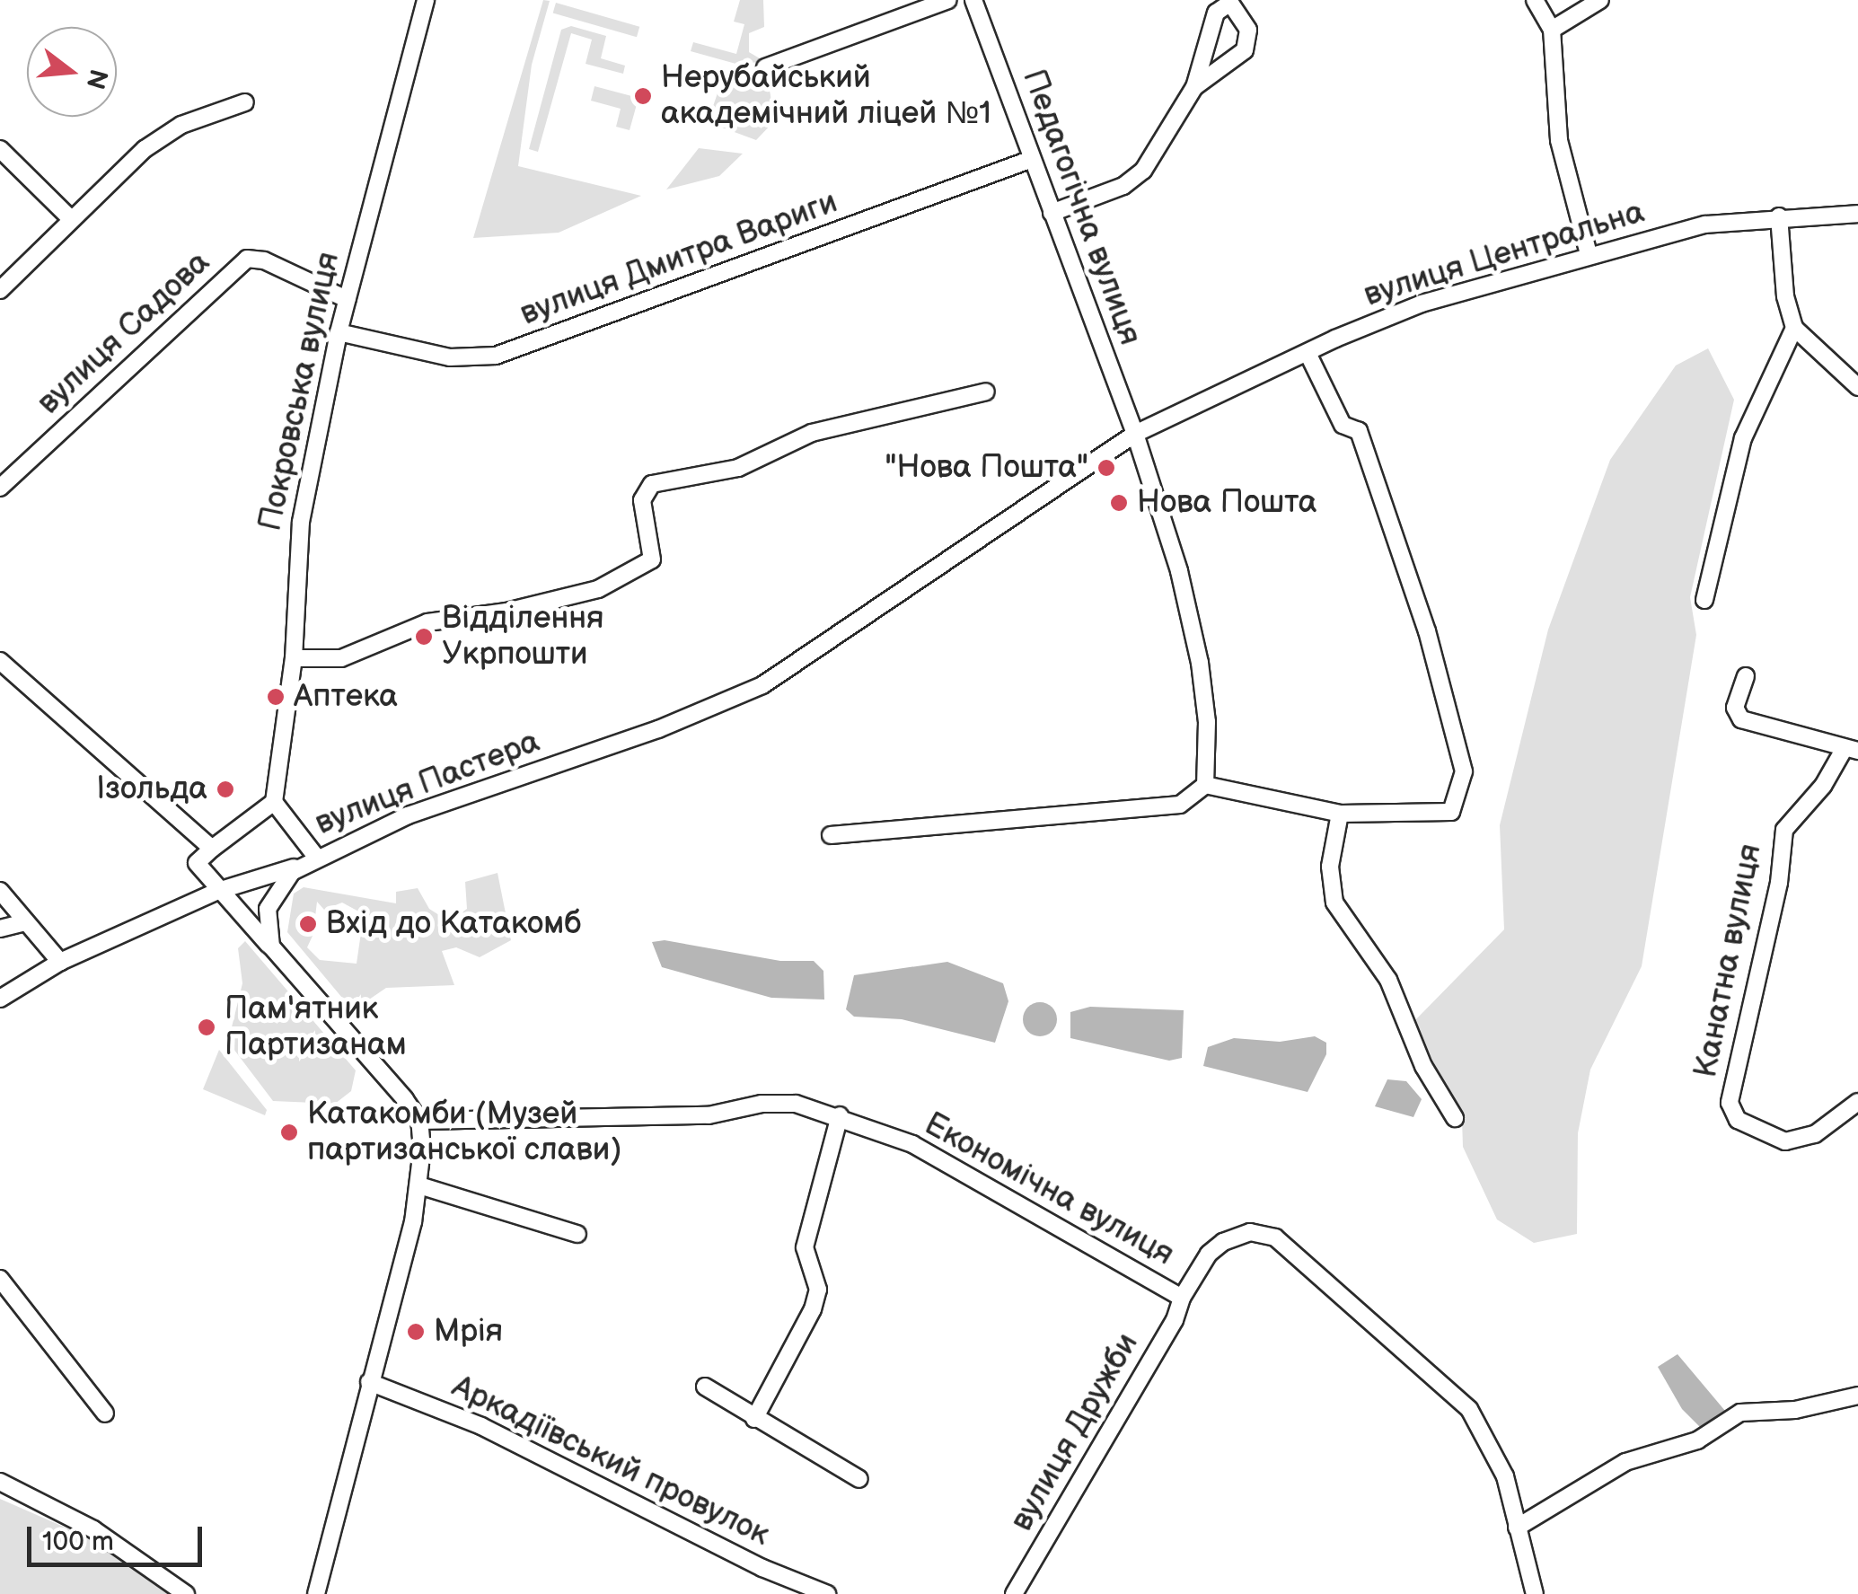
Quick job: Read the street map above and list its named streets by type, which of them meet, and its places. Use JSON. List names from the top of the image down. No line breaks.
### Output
{"streets":{"street":["Педагогічна вулиця","вулиця Центральна","вулиця Дмитра Вариги","вулиця Садова","Покровська вулиця","вулиця Пастера","Канатна вулиця","Економічна вулиця","вулиця Дружби","Аркадіївський провулок"]},"crossings":[["Педагогічна вулиця","вулиця Центральна"],["Педагогічна вулиця","вулиця Дмитра Вариги"],["Педагогічна вулиця","вулиця Пастера"],["вулиця Центральна","вулиця Пастера"],["вулиця Дмитра Вариги","Покровська вулиця"],["вулиця Садова","Покровська вулиця"],["Економічна вулиця","вулиця Дружби"]],"places":["Нерубайський академічний ліцей №1","\"Нова Пошта\"","Нова Пошта","Відділення Укрпошти","Аптека","Ізольда","Вхід до Катакомб","Пам'ятник Партизанам","Катакомби (Музей партизанської слави)","Мрія"],"scale_bar":"100 m","north":"right"}
